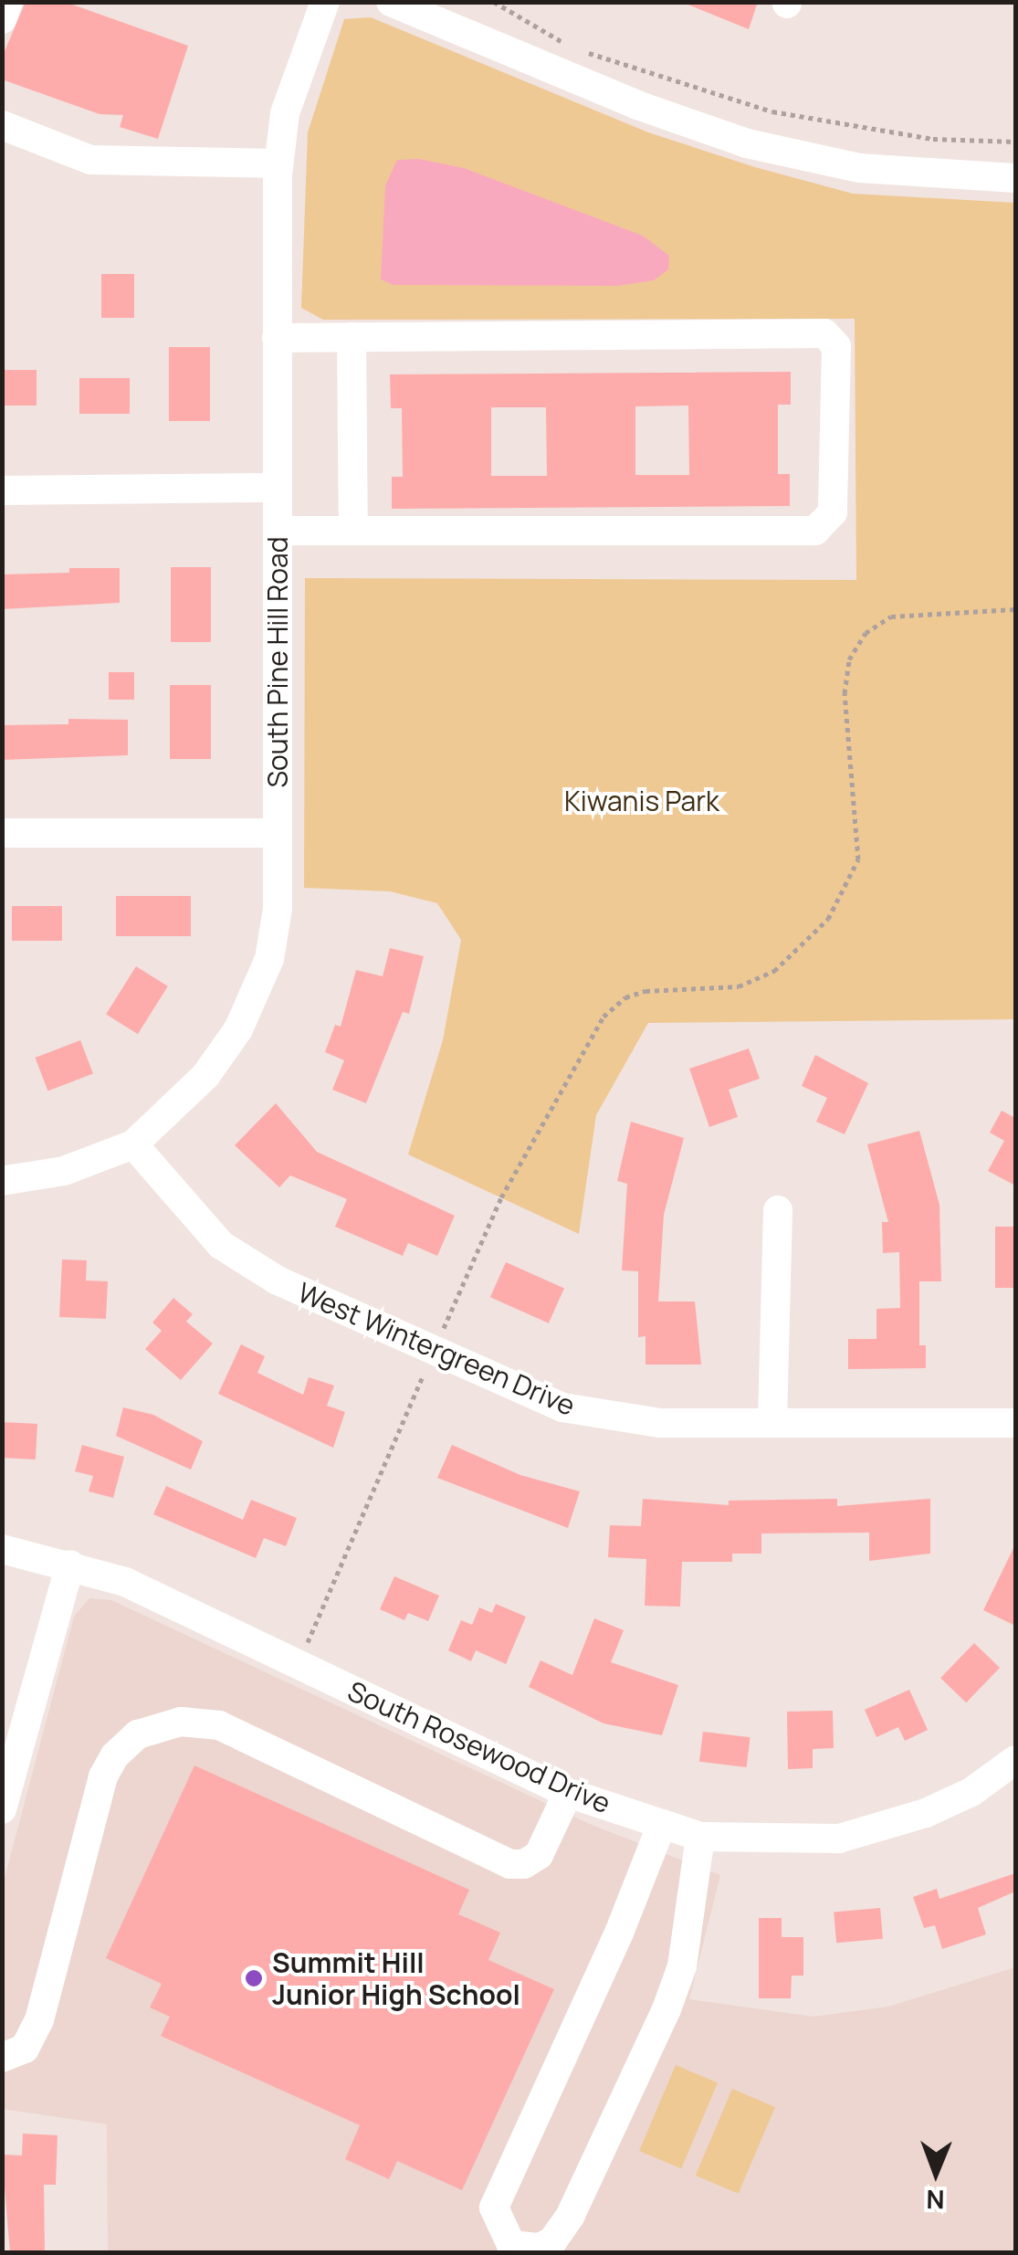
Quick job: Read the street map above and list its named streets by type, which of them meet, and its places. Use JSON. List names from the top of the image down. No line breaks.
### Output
{"streets":{"street":["South Pine Hill Road","West Wintergreen Drive","South Rosewood Drive"]},"crossings":[["South Pine Hill Road","West Wintergreen Drive"]],"parks":["Kiwanis Park"],"places":["Summit Hill Junior High School"],"north":"bottom"}
